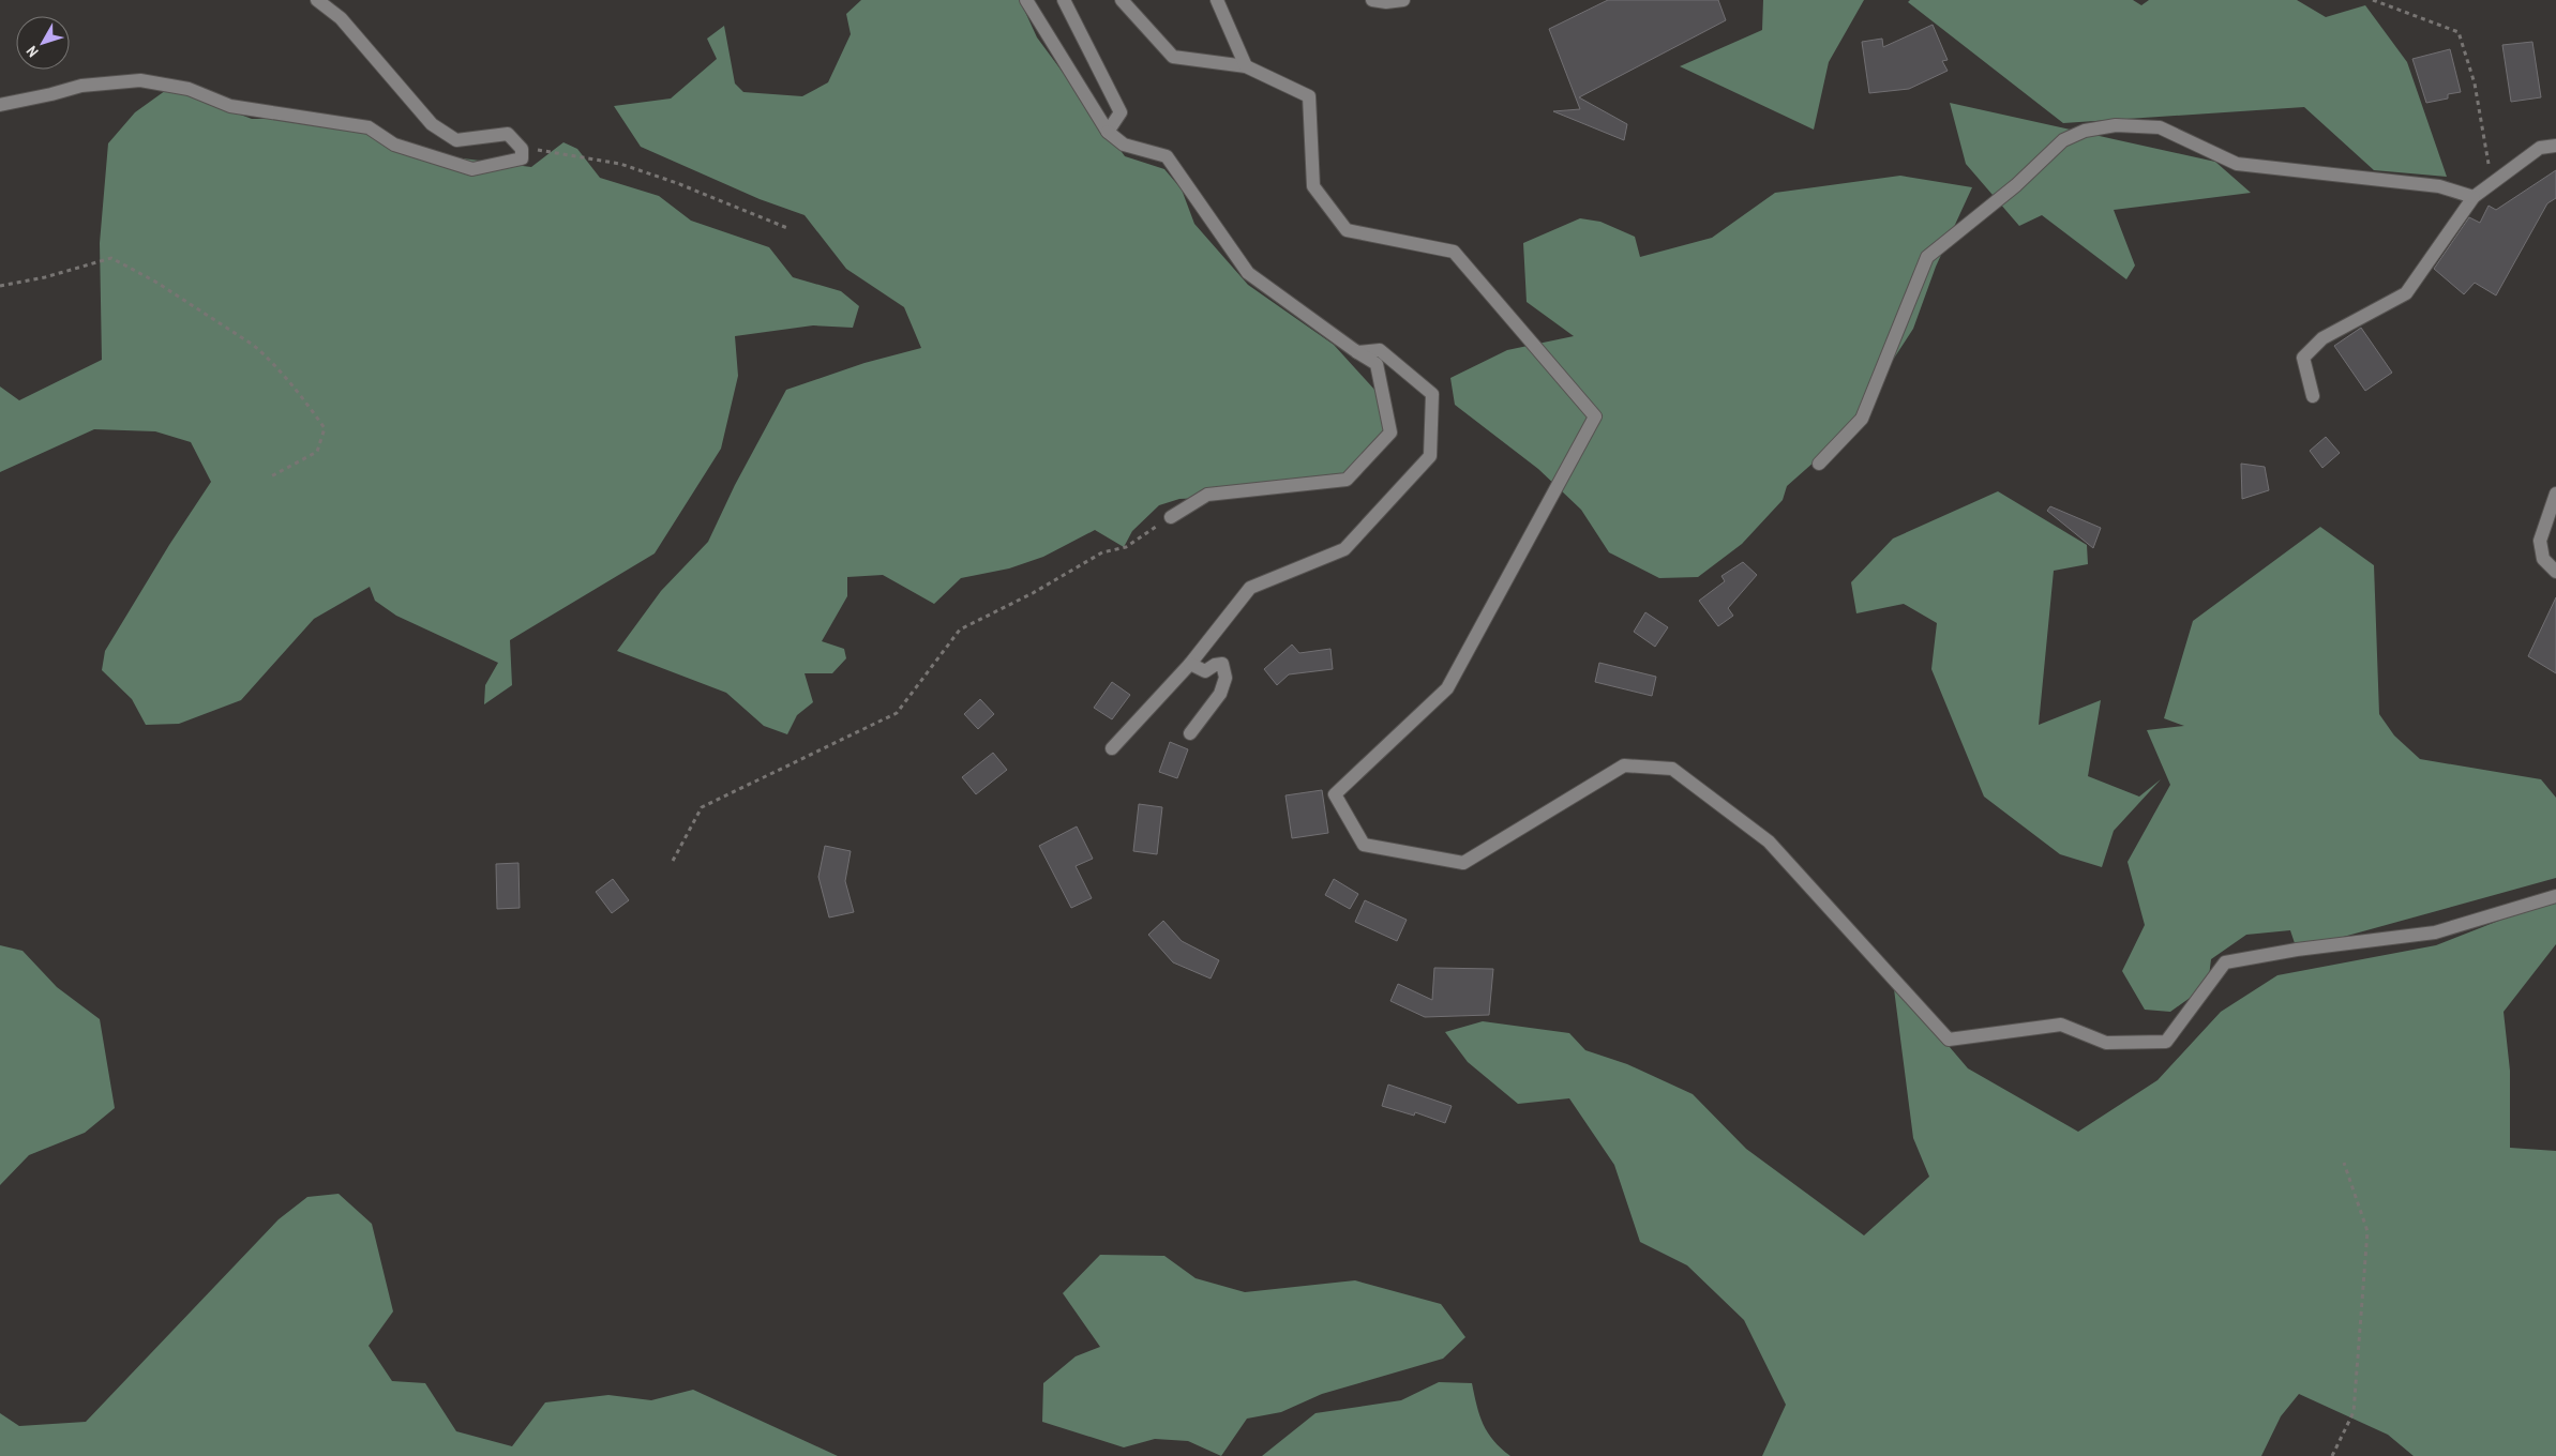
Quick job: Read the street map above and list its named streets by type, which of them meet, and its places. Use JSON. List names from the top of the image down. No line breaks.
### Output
{"north":"bottom left"}
